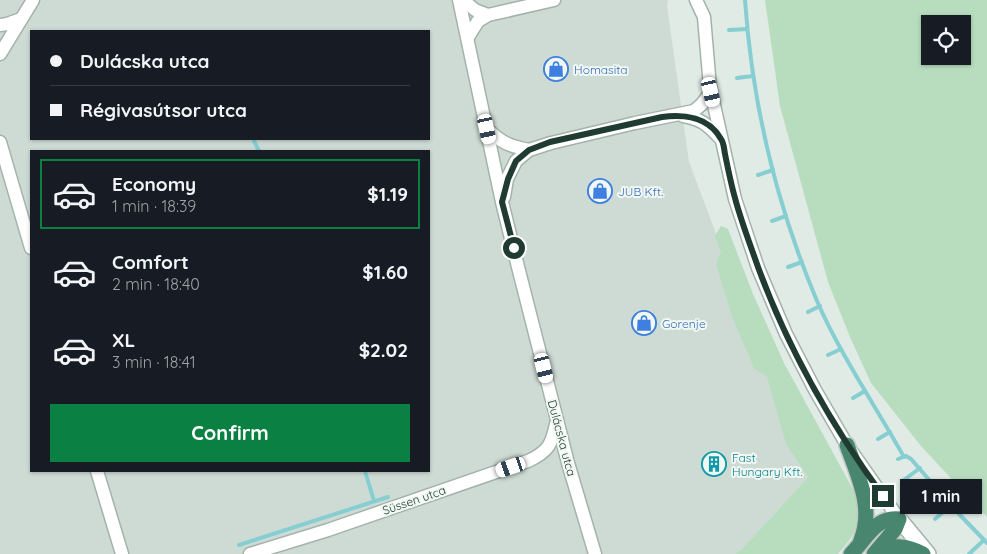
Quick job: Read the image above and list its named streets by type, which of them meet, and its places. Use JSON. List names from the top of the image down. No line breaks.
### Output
{"streets":{"street":["Dulácska utca","Süssen utca"]},"crossings":[["Dulácska utca","Süssen utca"]],"places":{"shop":["Homasita","JUB Kft.","Gorenje"],"building":["Fast Hungary Kft."]},"page":{"banner":["Dulácska utca","Régivasútsor utca"],"list":[{"name":"Economy","note":"1 min · 18:39","value":"$1.19"},{"name":"Comfort","note":"2 min · 18:40","value":"$1.60"},{"name":"XL","note":"3 min · 18:41","value":"$2.02"}],"buttons":"Confirm","bubble":"1 min"}}
